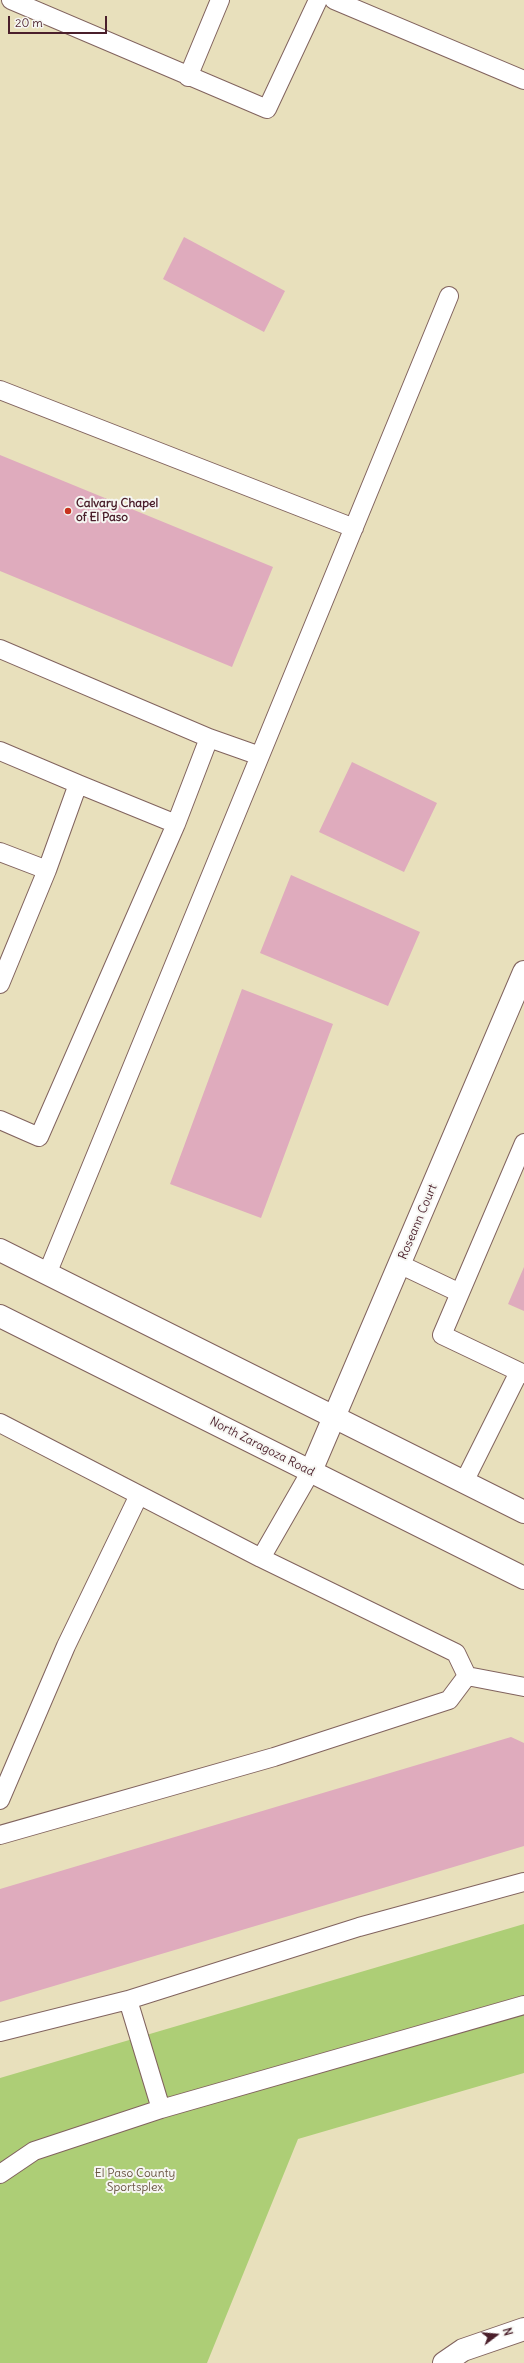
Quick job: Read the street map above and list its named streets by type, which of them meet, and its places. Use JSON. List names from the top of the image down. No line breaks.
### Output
{"streets":{"main road":["Roseann Court","North Zaragoza Road"]},"crossings":[["Roseann Court","North Zaragoza Road"]],"parks":["El Paso County Sportsplex"],"places":["Calvary Chapel of El Paso"],"scale_bar":"20 m","north":"right"}
